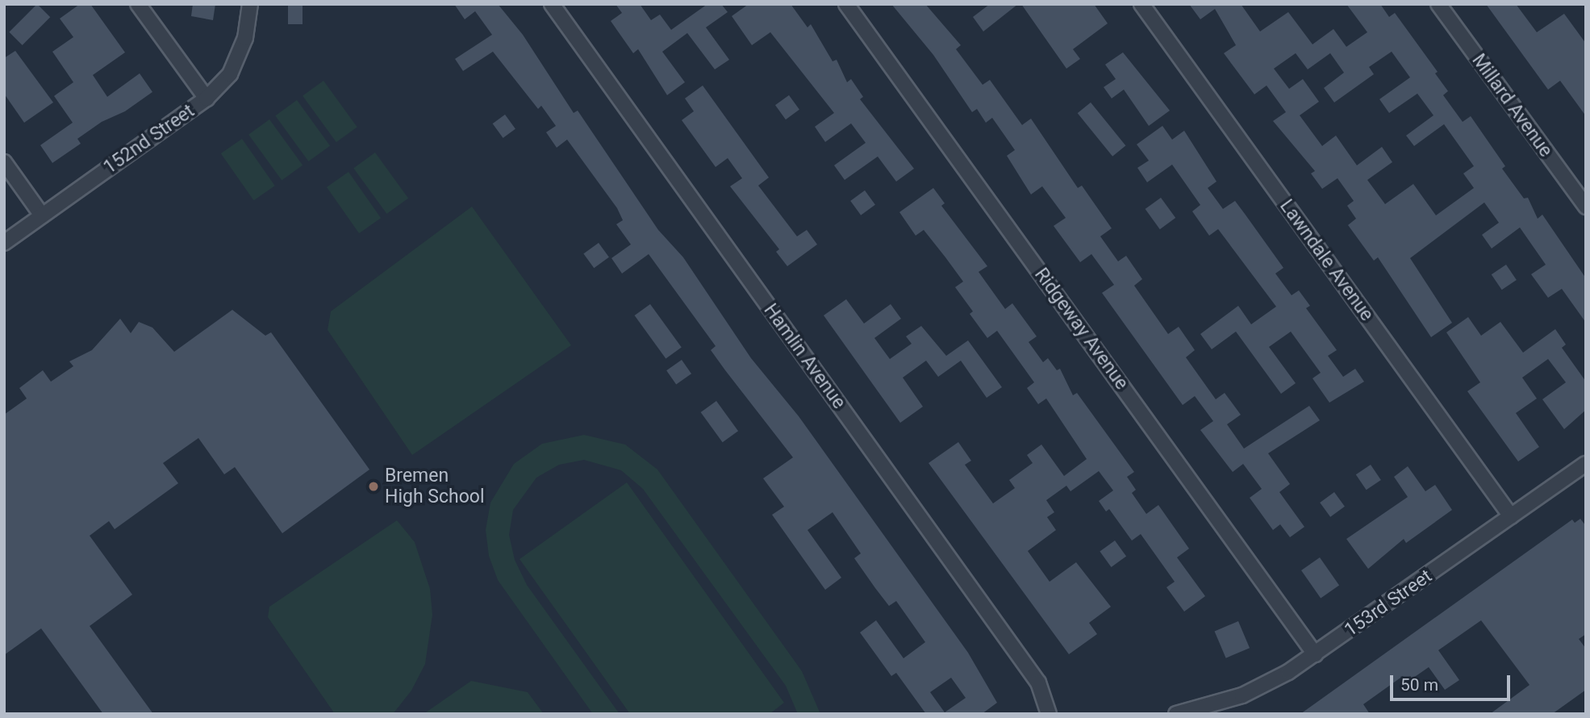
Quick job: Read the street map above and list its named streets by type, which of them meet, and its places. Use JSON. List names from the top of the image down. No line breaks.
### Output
{"streets":{"street":["Millard Avenue","152nd Street","Lawndale Avenue","Ridgeway Avenue","Hamlin Avenue","153rd Street"]},"crossings":[["Lawndale Avenue","153rd Street"],["Ridgeway Avenue","153rd Street"]],"places":["Bremen High School"],"scale_bar":"50 m"}
